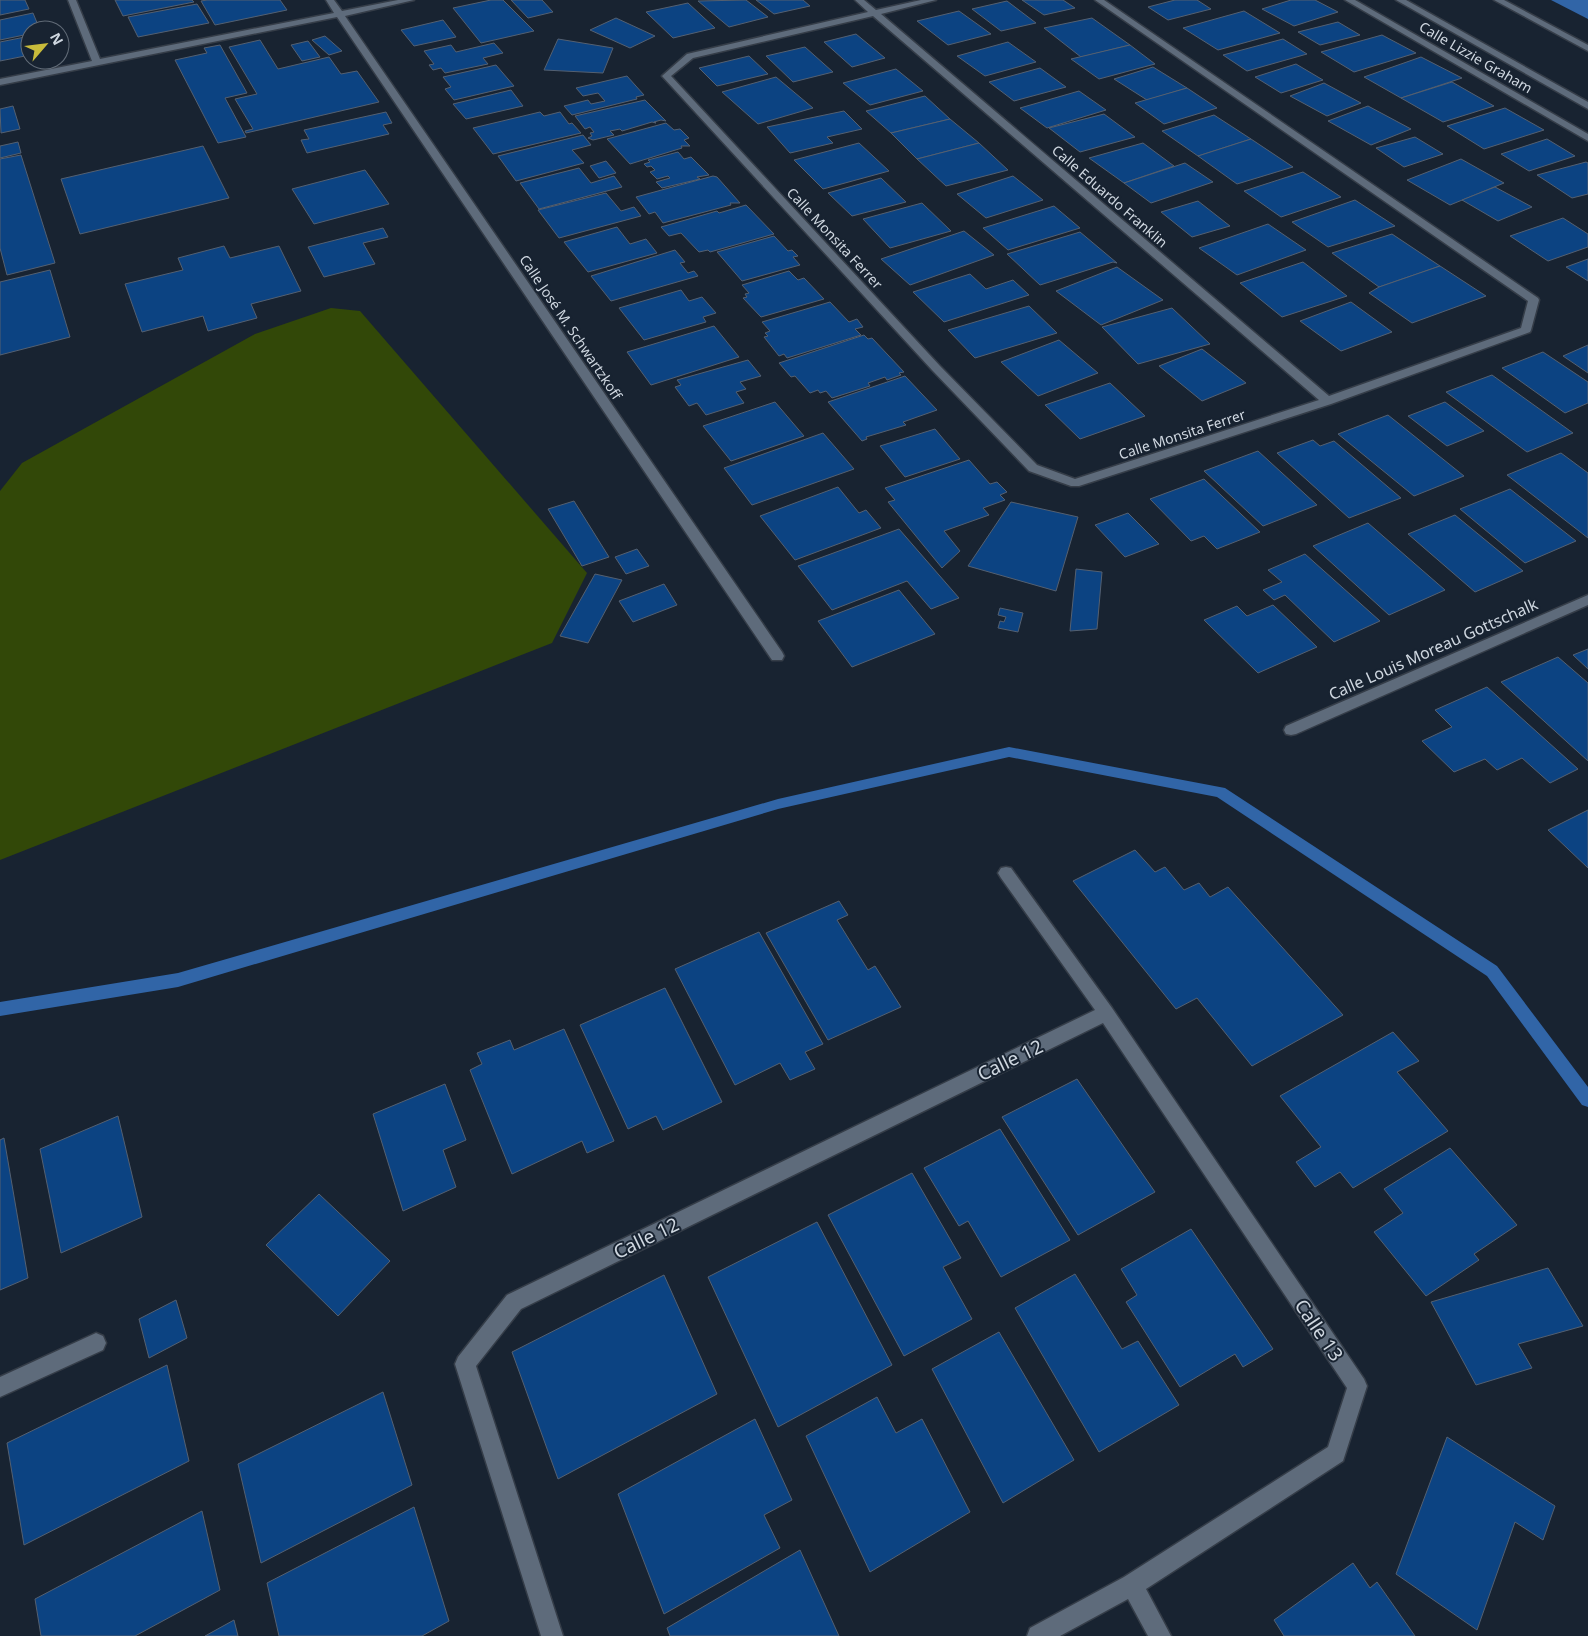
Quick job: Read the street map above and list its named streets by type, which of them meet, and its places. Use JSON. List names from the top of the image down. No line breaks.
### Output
{"streets":{"street":["Calle Lizzie Graham","Calle Eduardo Franklin","Calle Monsita Ferrer","Calle José M. Schwartzkoff","Calle Louis Moreau Gottschalk","Calle 12","Calle 13"]},"crossings":[["Calle Eduardo Franklin","Calle Monsita Ferrer"],["Calle 12","Calle 13"]],"north":"top right"}
